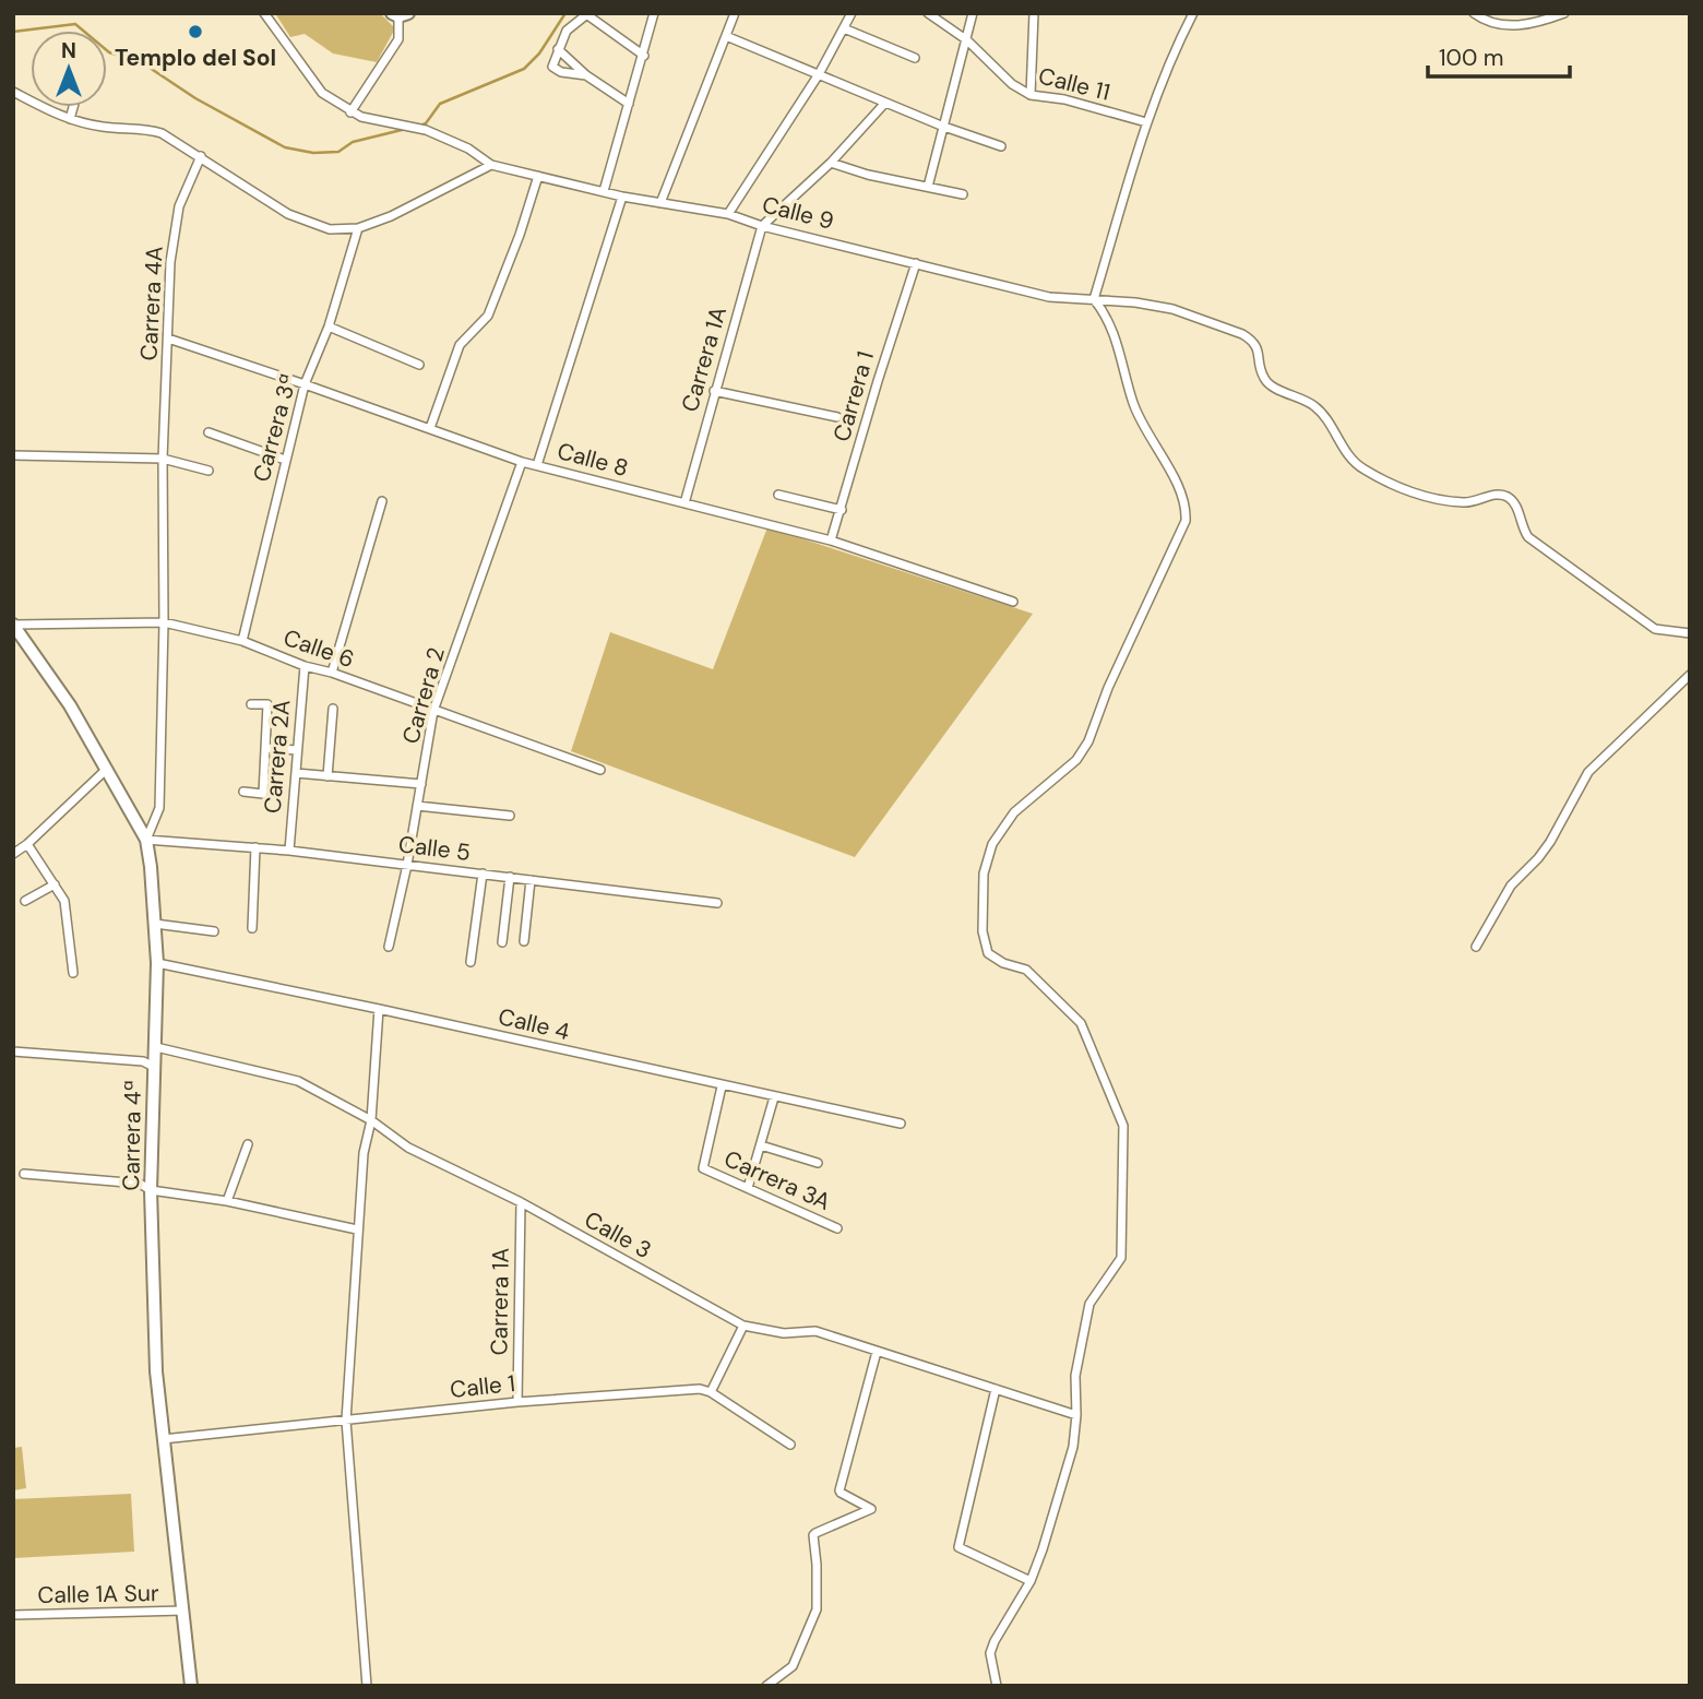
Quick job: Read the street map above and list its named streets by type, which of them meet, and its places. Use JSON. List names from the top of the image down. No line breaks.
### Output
{"streets":{"street":["Calle 11","Calle 9","Carrera 4A","Carrera 1A","Carrera 1","Carrera 3ª","Calle 8","Calle 6","Carrera 2","Carrera 2A","Calle 5","Calle 4","Carrera 4ª","Carrera 3A","Calle 3","Calle 1","Calle 1A Sur"]},"crossings":[["Calle 9","Carrera 1A"],["Calle 9","Carrera 1"],["Carrera 4A","Calle 8"],["Carrera 4A","Calle 6"],["Carrera 4A","Calle 5"],["Carrera 4A","Carrera 4ª"],["Carrera 1A","Calle 8"],["Carrera 1A","Calle 3"],["Carrera 1A","Calle 1"],["Carrera 1","Calle 8"],["Carrera 3ª","Calle 8"],["Carrera 3ª","Calle 6"],["Calle 8","Carrera 2"],["Calle 6","Carrera 2"],["Calle 6","Carrera 2A"],["Calle 6","Carrera 4ª"],["Carrera 2","Calle 5"],["Carrera 2A","Calle 5"],["Calle 5","Carrera 4ª"],["Calle 4","Carrera 4ª"],["Calle 4","Carrera 3A"],["Carrera 4ª","Calle 3"],["Carrera 4ª","Calle 1"],["Carrera 4ª","Calle 1A Sur"]],"places":["Templo del Sol"],"scale_bar":"100 m","north":"top"}
